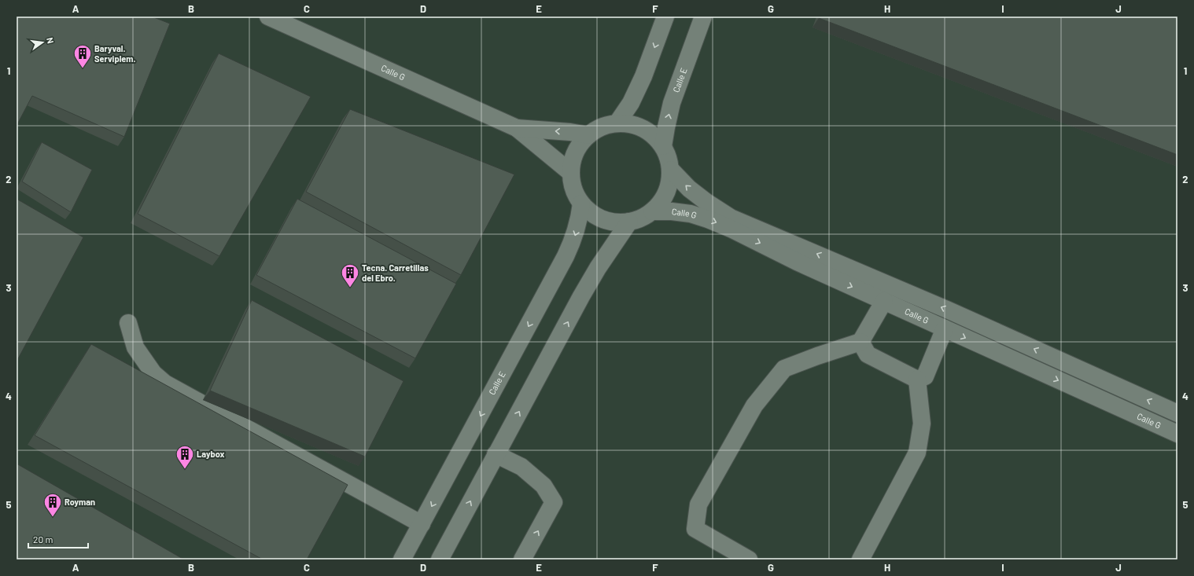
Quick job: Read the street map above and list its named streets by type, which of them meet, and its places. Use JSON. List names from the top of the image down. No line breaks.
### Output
{"streets":{"street":["Calle G","Calle E"]},"crossings":[["Calle G","Calle E"]],"places":{"building":["Baryval. Serviplem.","Tecna. Carretillas del Ebro.","Laybox","Royman"]},"scale_bar":"20 m","north":"right","grid":{"columns":["A","B","C","D","E","F","G","H","I","J"],"rows":["1","2","3","4","5"]}}
